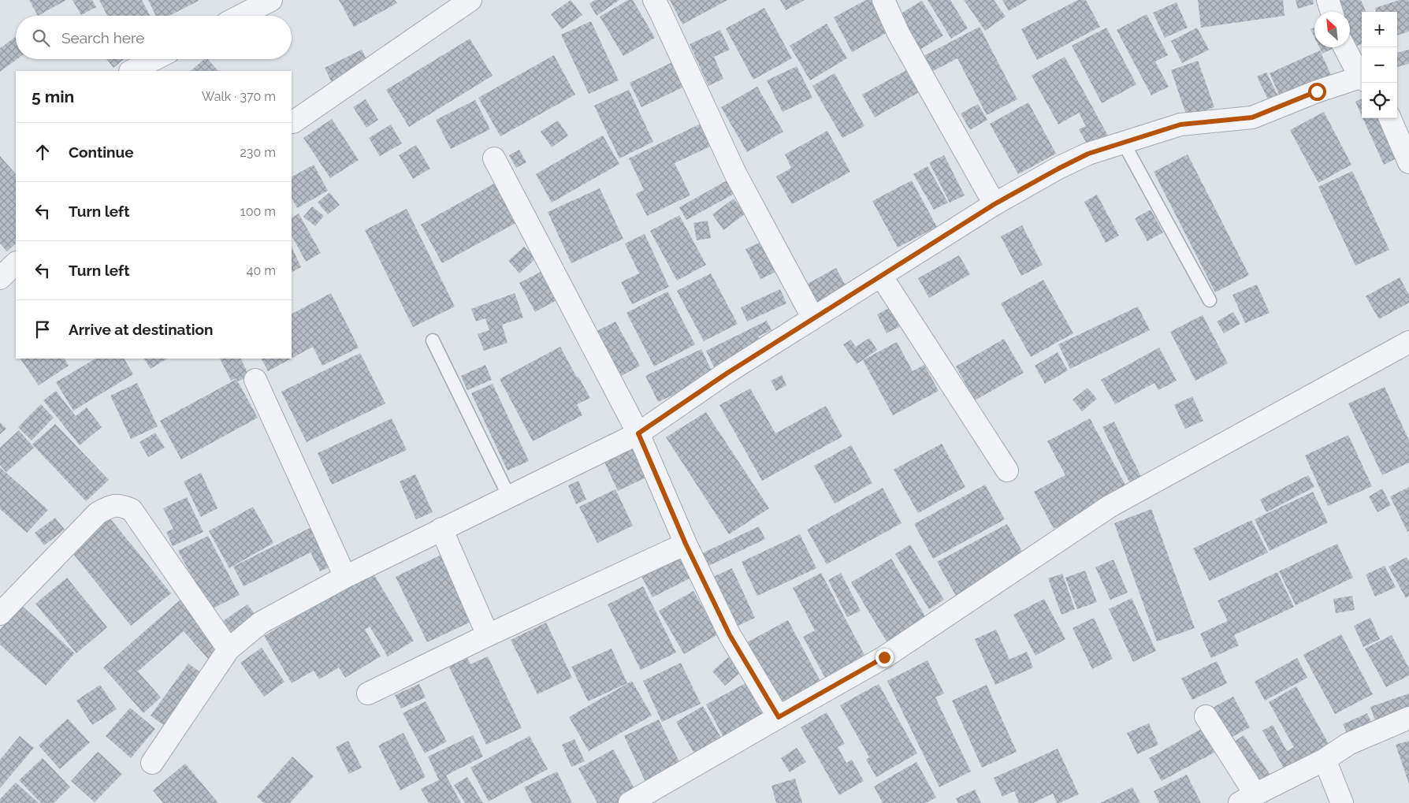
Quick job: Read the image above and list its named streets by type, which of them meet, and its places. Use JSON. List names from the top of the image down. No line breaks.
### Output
{"north":"top left","page":{"map_buttons":["+","−"],"search":"Search here","heading":["5 min","Walk · 370 m"],"list":[["Continue","230 m"],["Turn left","100 m"],["Turn left","40 m"],"Arrive at destination"]}}
